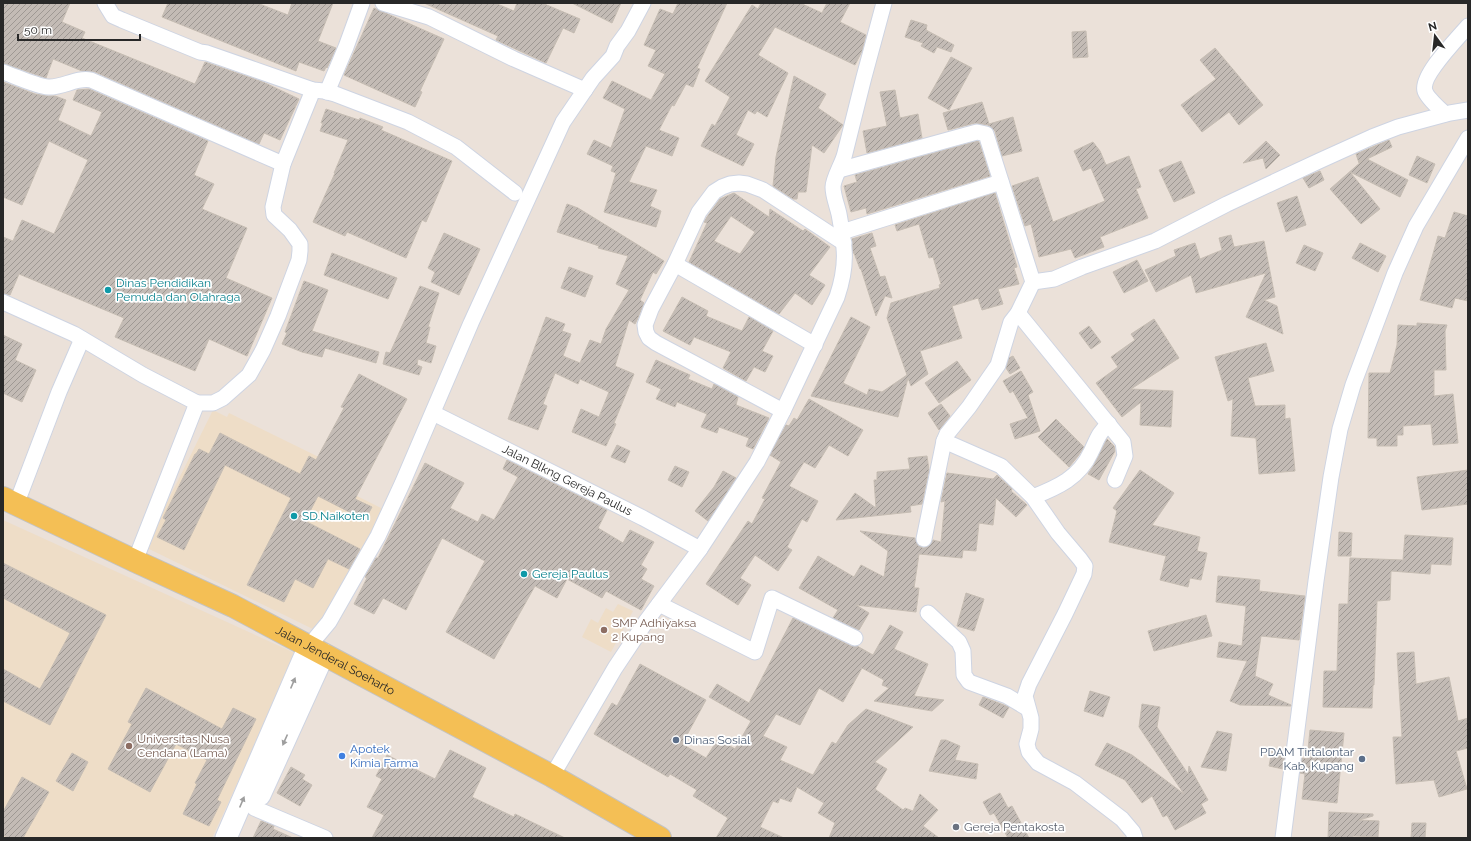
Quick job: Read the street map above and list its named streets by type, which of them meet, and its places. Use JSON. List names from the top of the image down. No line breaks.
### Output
{"streets":{"main road":["Jalan Jenderal Soeharto"],"street":["Jalan Blkng Gereja Paulus"]},"places":["Dinas Pendidikan Pemuda dan Olahraga","SD.Naikoten","Gereja Paulus","SMP Adhiyaksa 2 Kupang","Dinas Sosial","Universitas Nusa Cendana (Lama)","Apotek Kimia Farma","PDAM Tirtalontar Kab, Kupang","Gereja Pentakosta"],"scale_bar":"50 m","north":"top"}
